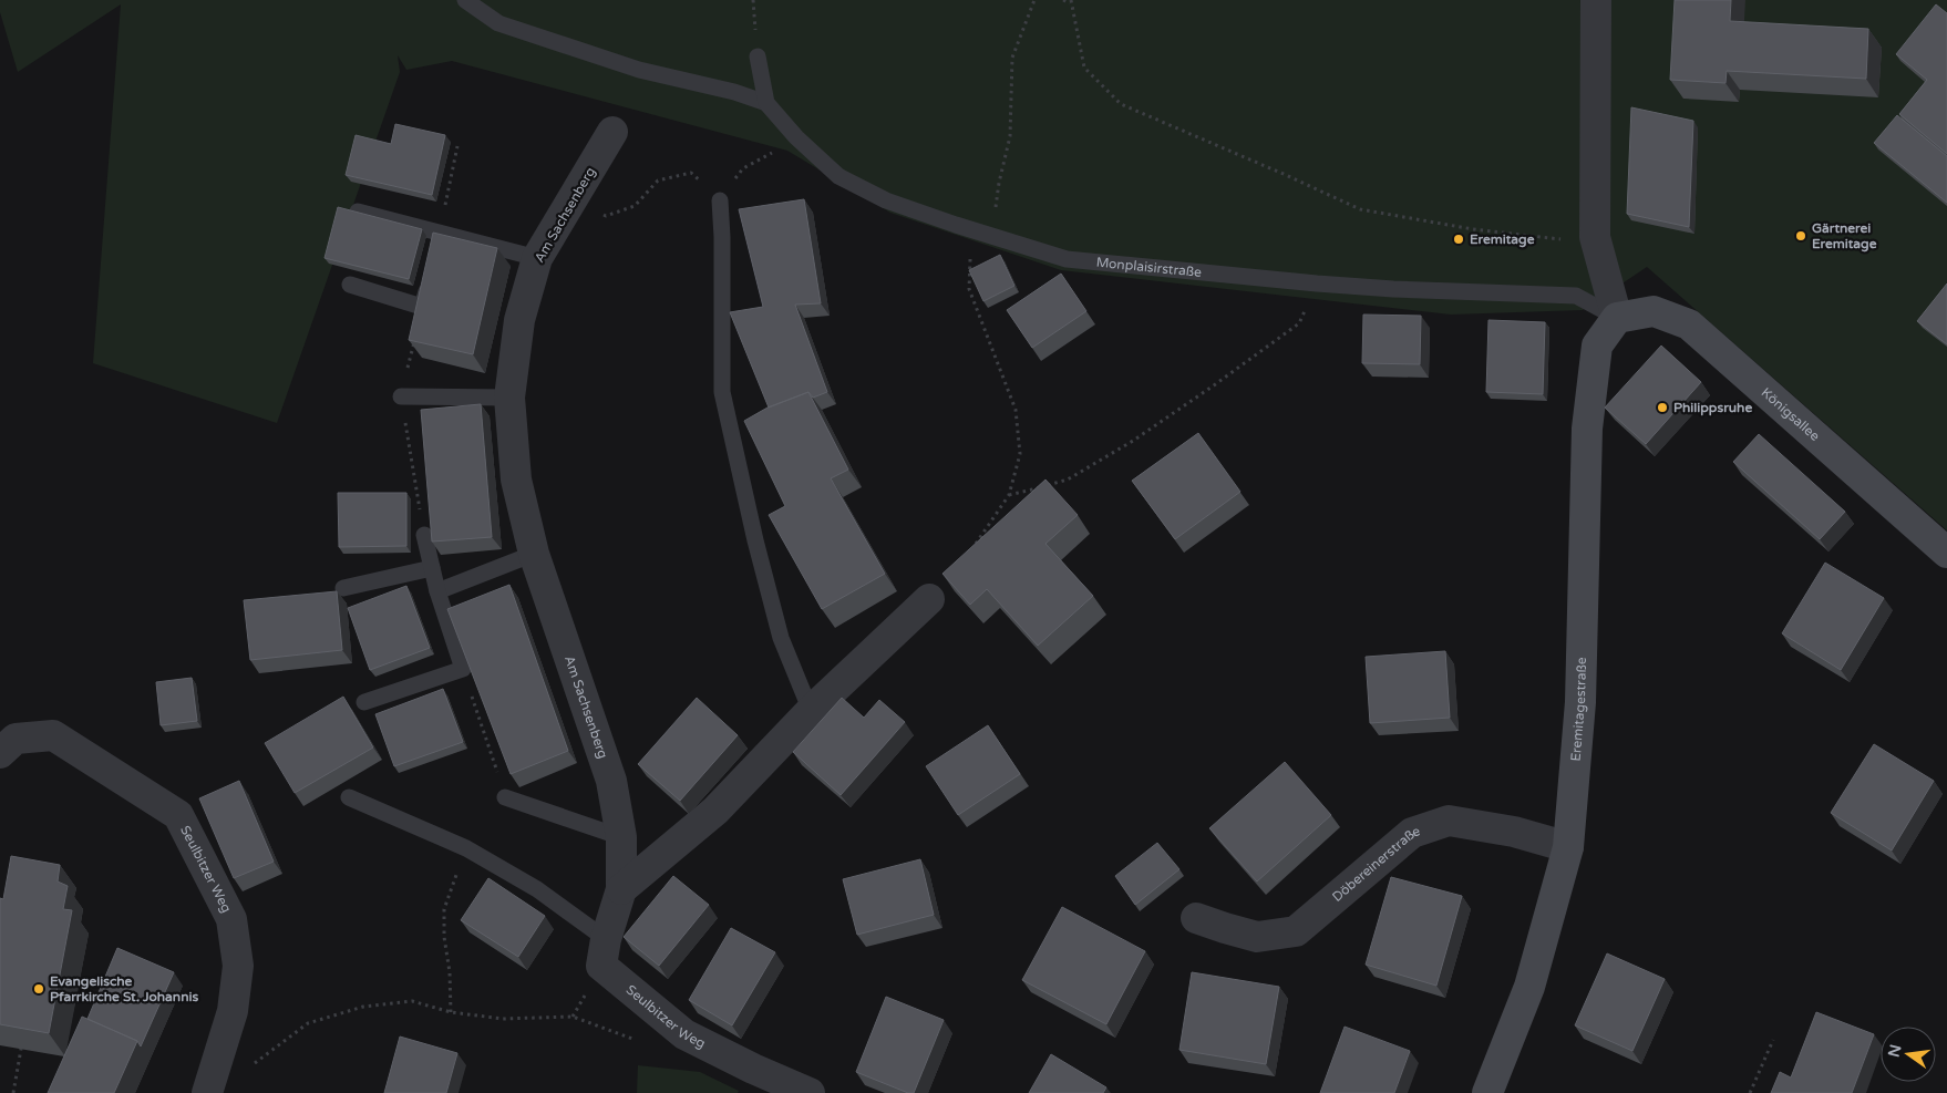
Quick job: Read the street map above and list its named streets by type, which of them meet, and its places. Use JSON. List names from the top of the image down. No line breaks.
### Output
{"streets":{"street":["Am Sachsenberg","Königsallee","Eremitagestraße","Döbereinerstraße","Seulbitzer Weg"],"lane":["Monplaisirstraße"]},"crossings":[["Am Sachsenberg","Seulbitzer Weg"],["Monplaisirstraße","Königsallee"],["Monplaisirstraße","Eremitagestraße"],["Königsallee","Eremitagestraße"],["Eremitagestraße","Döbereinerstraße"]],"places":["Gärtnerei Eremitage","Eremitage","Philippsruhe","Evangelische Pfarrkirche St. Johannis"],"north":"left"}
